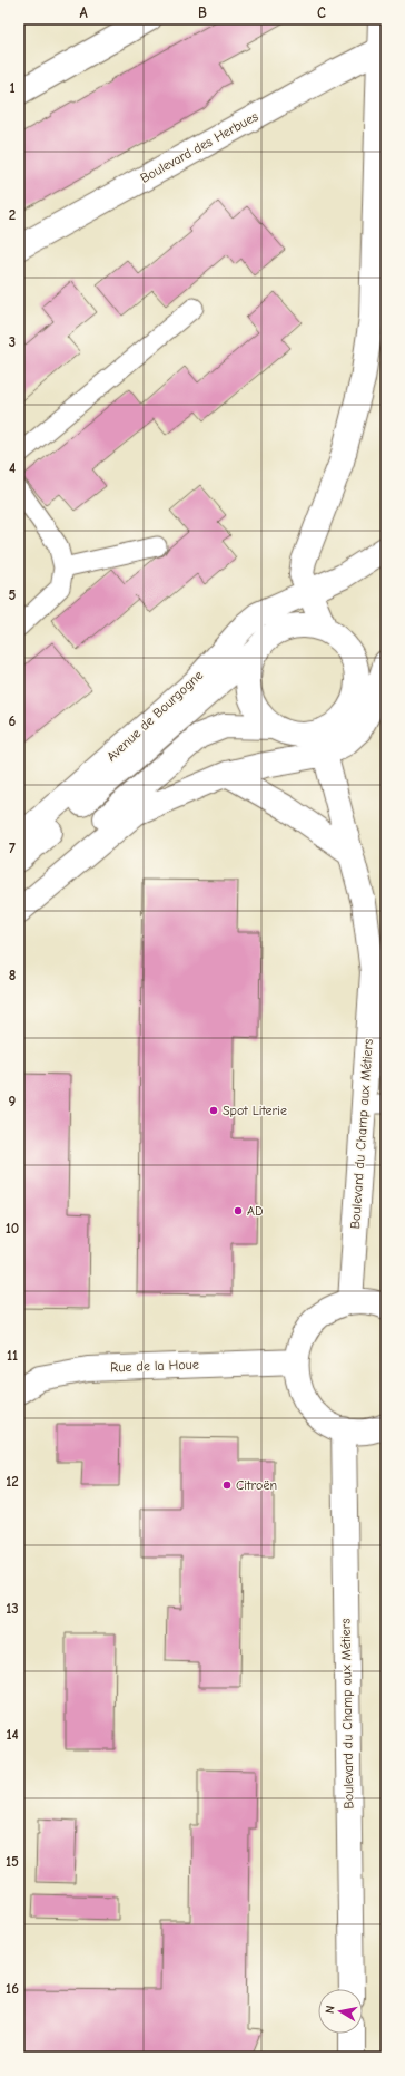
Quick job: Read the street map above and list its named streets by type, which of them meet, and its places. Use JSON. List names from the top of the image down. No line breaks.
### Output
{"streets":{"street":["Boulevard des Herbues","Avenue de Bourgogne","Boulevard du Champ aux Métiers","Rue de la Houe"]},"crossings":[["Avenue de Bourgogne","Boulevard du Champ aux Métiers"]],"places":["Spot Literie","AD","Citroën"],"north":"left","grid":{"columns":["A","B","C"],"rows":["1","2","3","4","5","6","7","8","9","10","11","12","13","14","15","16"]}}
